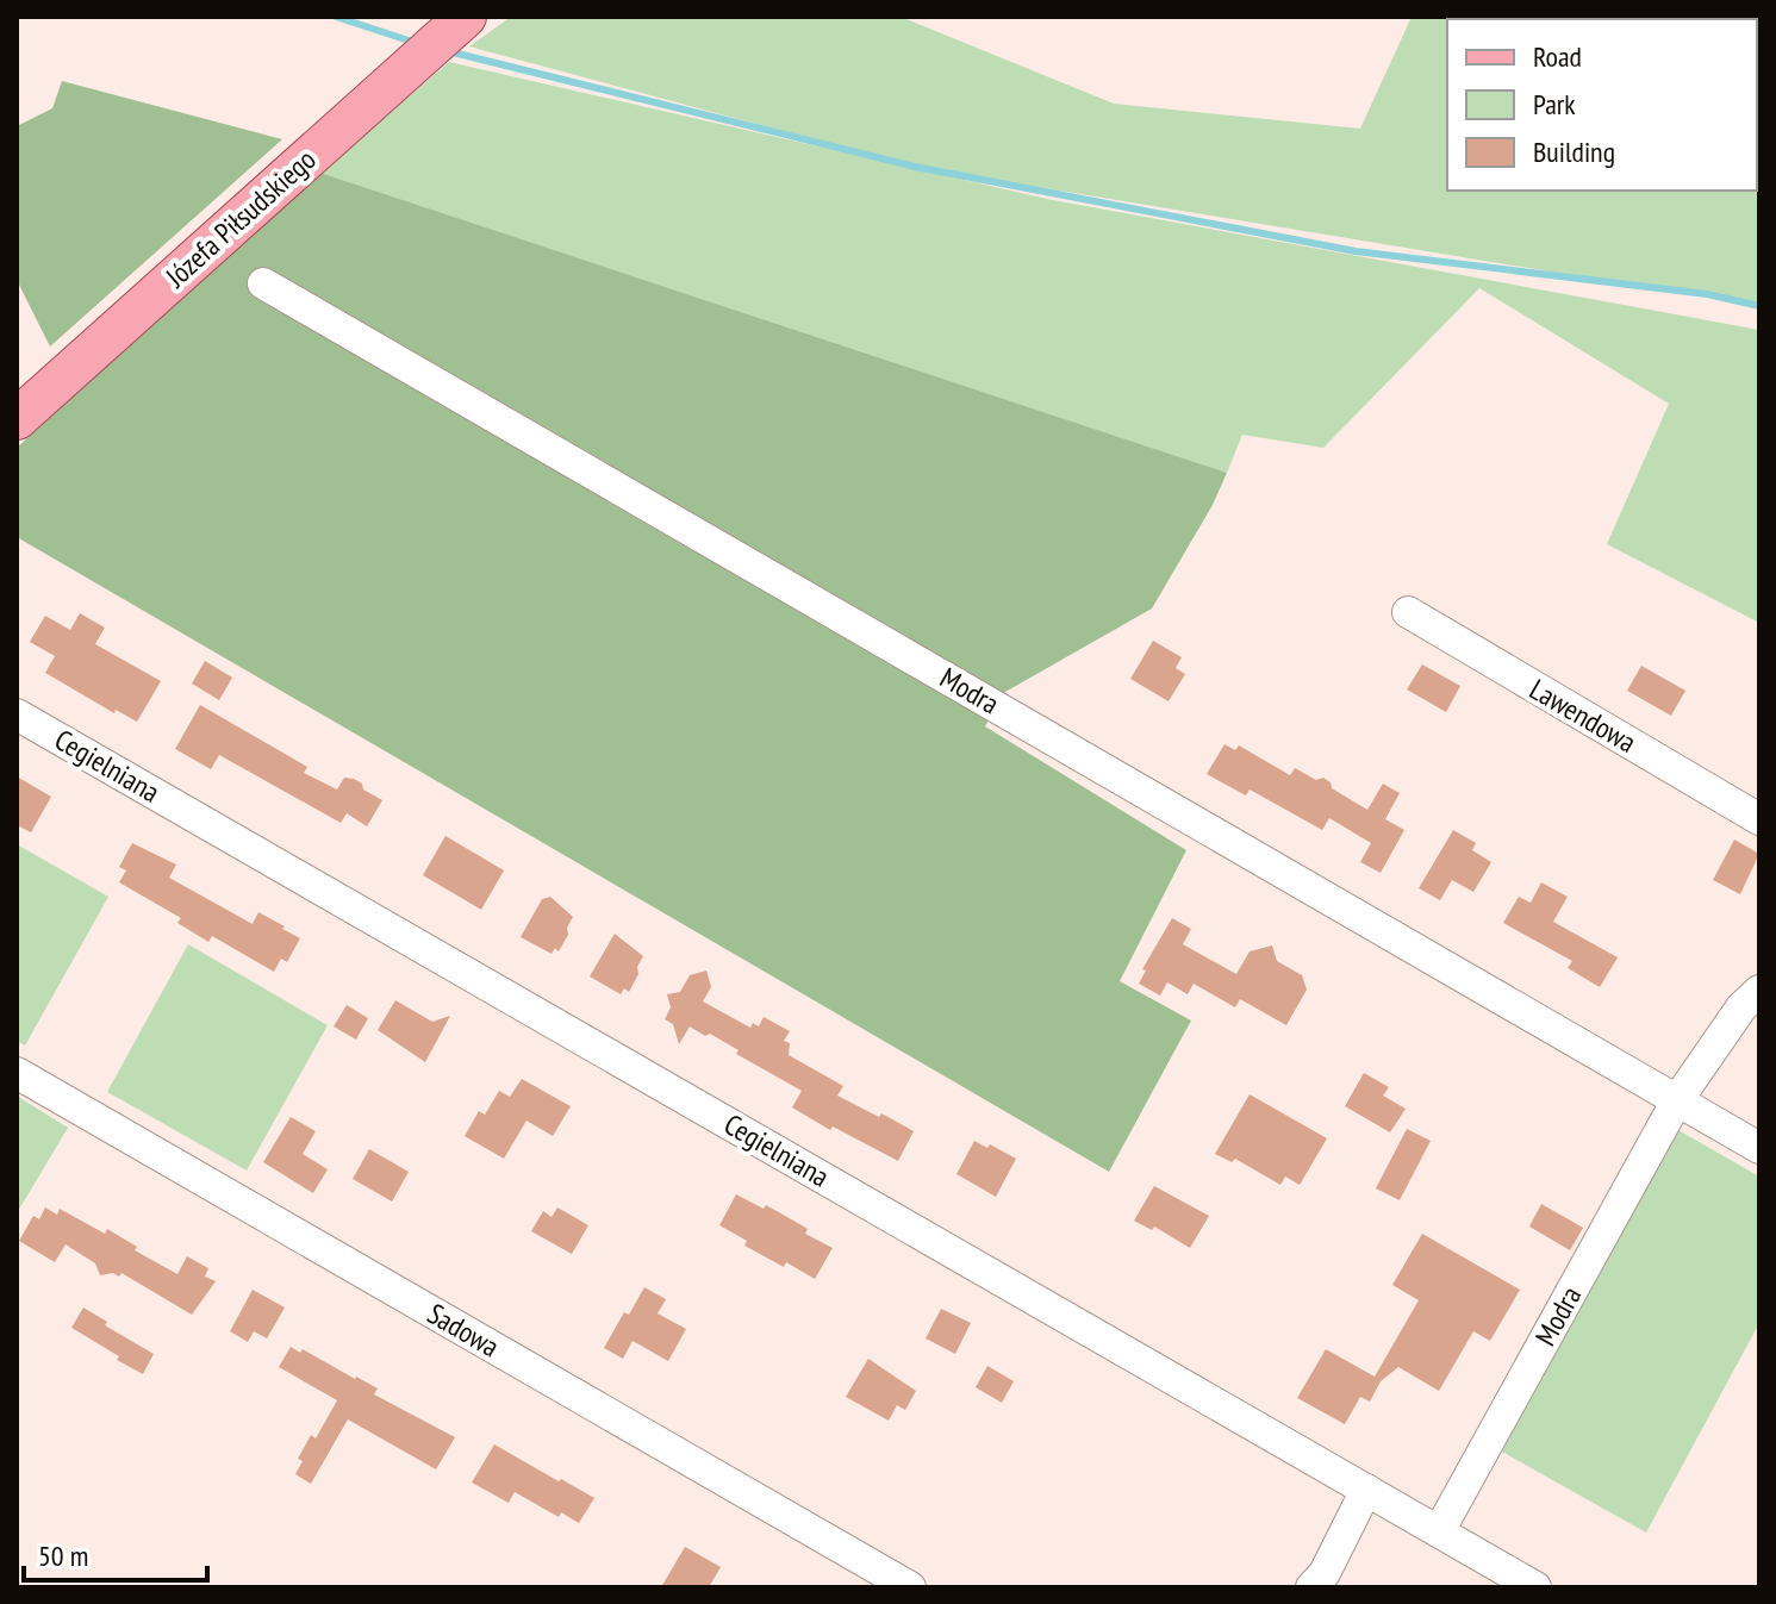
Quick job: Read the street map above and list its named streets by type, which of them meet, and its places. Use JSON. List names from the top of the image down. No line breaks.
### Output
{"streets":{"main road":["Józefa Piłsudskiego"],"street":["Modra","Lawendowa","Cegielniana","Sadowa"]},"crossings":[["Modra","Cegielniana"]],"legend":["Road","Park","Building"],"scale_bar":"50 m"}
